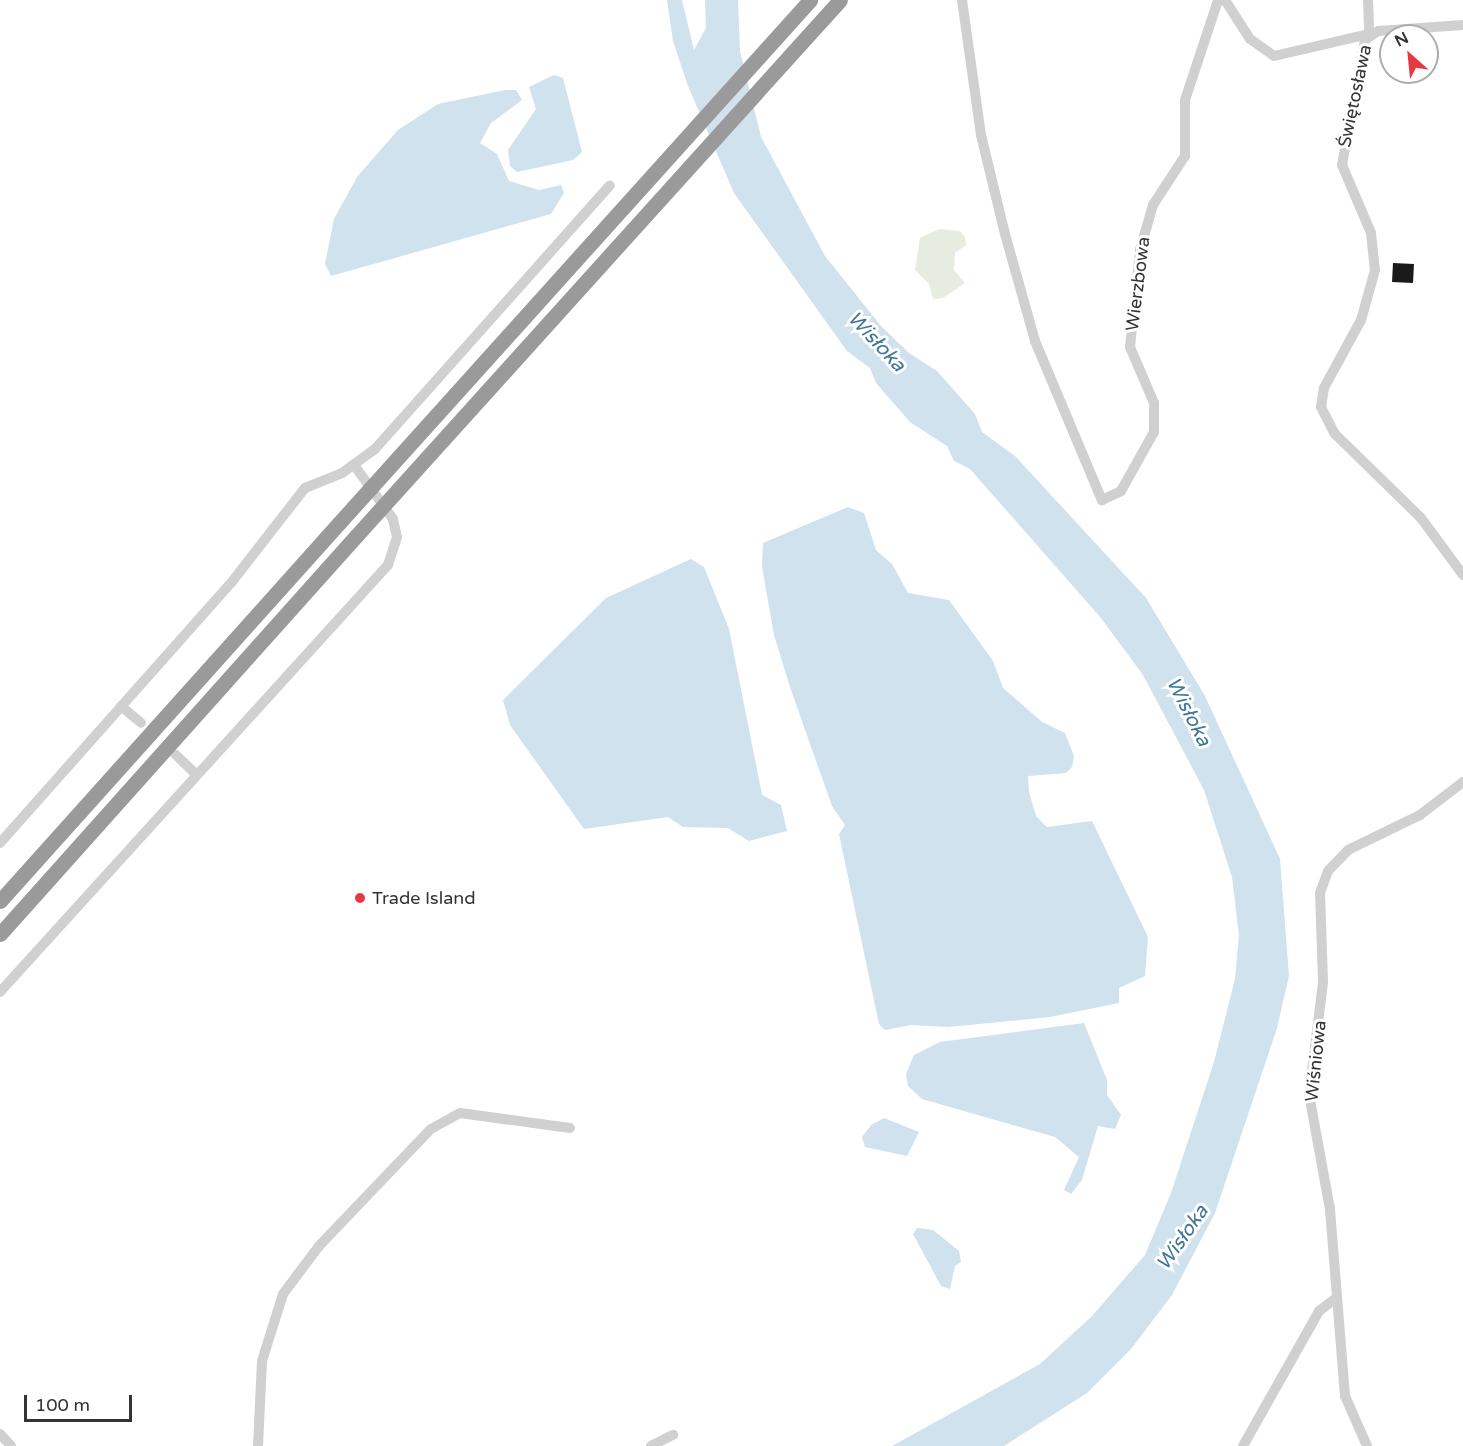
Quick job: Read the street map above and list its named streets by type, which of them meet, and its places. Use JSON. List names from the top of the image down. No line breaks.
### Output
{"streets":{"street":["Świętosława","Wierzbowa","Wiśniowa"]},"water":["Wisłoka"],"places":["Trade Island"],"scale_bar":"100 m","north":"top left"}
